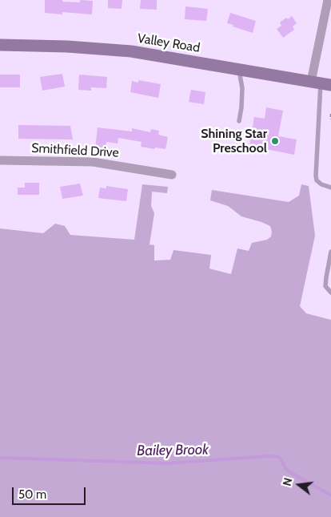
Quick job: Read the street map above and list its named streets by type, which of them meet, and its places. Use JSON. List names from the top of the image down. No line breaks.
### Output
{"streets":{"main road":["Valley Road"],"street":["Smithfield Drive"]},"water":["Bailey Brook"],"places":["Shining Star Preschool"],"scale_bar":"50 m","north":"left"}
